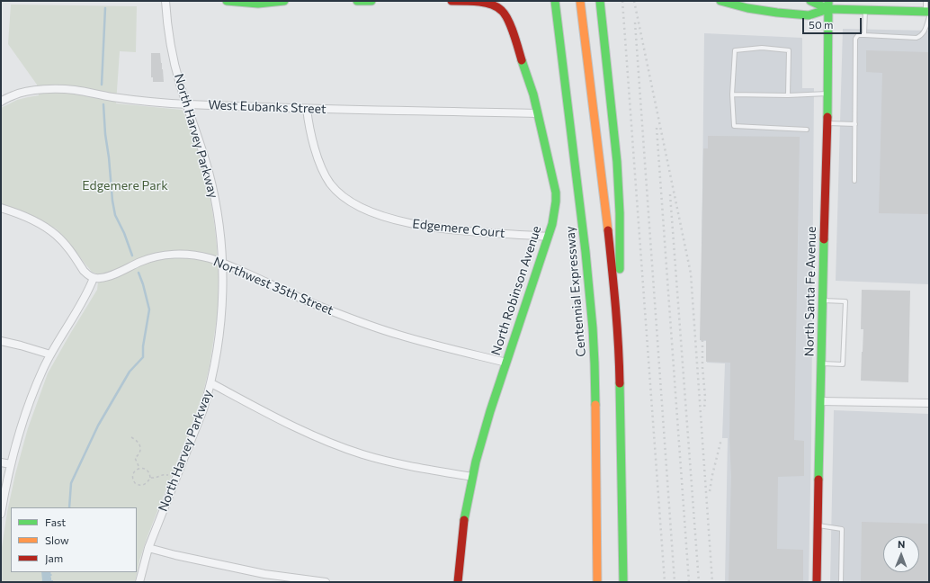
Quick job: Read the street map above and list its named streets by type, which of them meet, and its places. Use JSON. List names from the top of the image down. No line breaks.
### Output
{"streets":{"main road":["North Robinson Avenue","Centennial Expressway","North Santa Fe Avenue"],"street":["West Eubanks Street","North Harvey Parkway","Edgemere Court","Northwest 35th Street"]},"crossings":[["West Eubanks Street","North Harvey Parkway"],["West Eubanks Street","Edgemere Court"],["West Eubanks Street","North Robinson Avenue"],["North Harvey Parkway","Northwest 35th Street"],["Edgemere Court","North Robinson Avenue"],["Northwest 35th Street","North Robinson Avenue"]],"parks":["Edgemere Park"],"legend":["Fast","Slow","Jam"],"scale_bar":"50 m","north":"top"}
